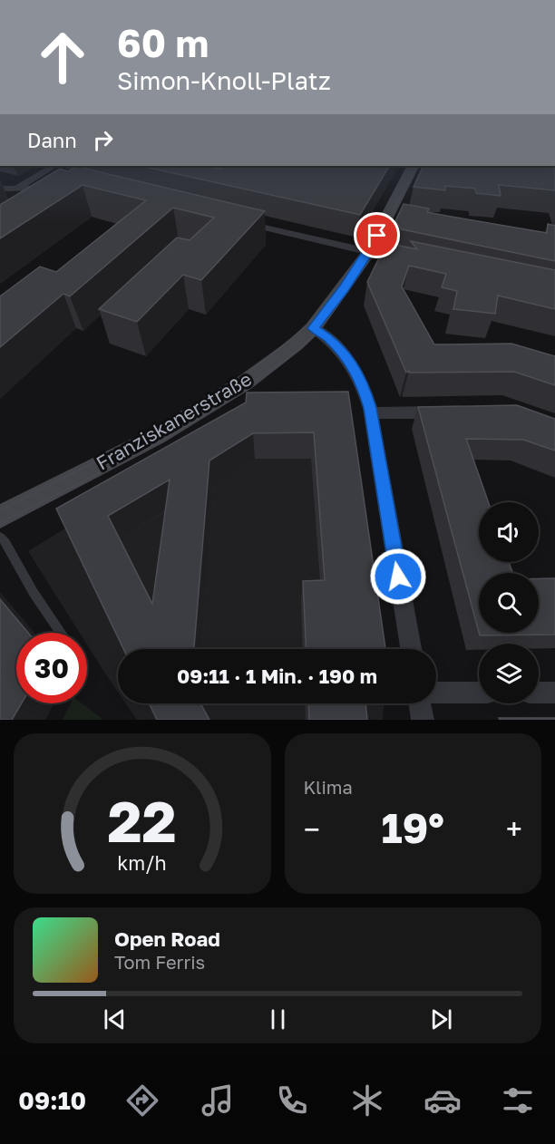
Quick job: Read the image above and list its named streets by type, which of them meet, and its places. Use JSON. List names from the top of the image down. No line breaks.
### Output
{"streets":{"main road":["Franziskanerstraße"]},"page":{"turn":["60 m","Simon-Knoll-Platz"],"then":"Dann","limit":"30","trip":"09:11 · 1 Min. · 190 m","tile":"Klima","heat":["−","19°","+"],"song":["Open Road","Tom Ferris"],"tabs":"09:10","gauge":["22","km/h"]}}
